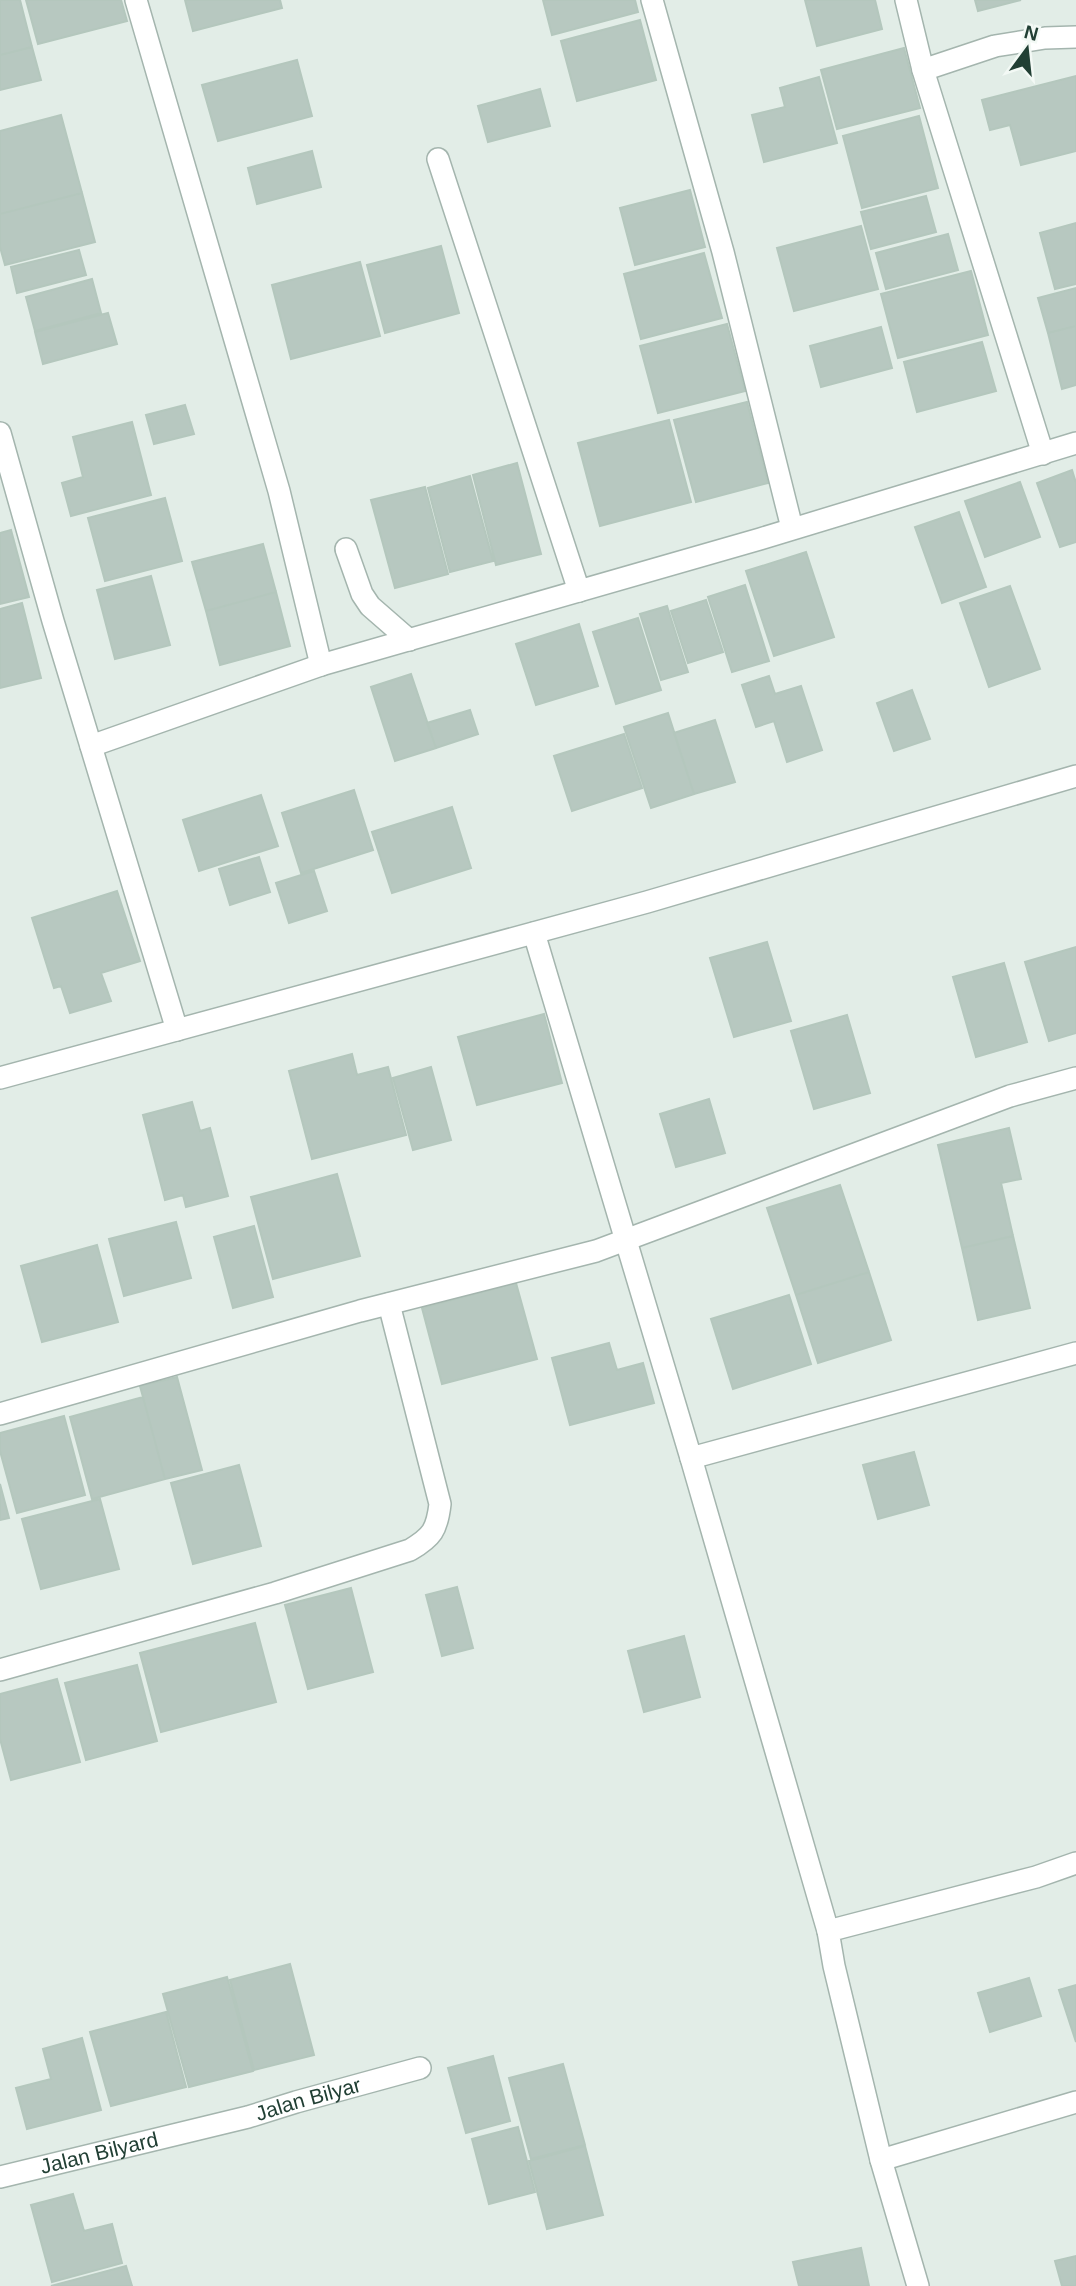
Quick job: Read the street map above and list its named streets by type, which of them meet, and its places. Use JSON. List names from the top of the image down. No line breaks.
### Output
{"streets":{"street":["Jalan Bilyar","Jalan Bilyard"]},"crossings":[["Jalan Bilyar","Jalan Bilyard"]],"north":"top"}
